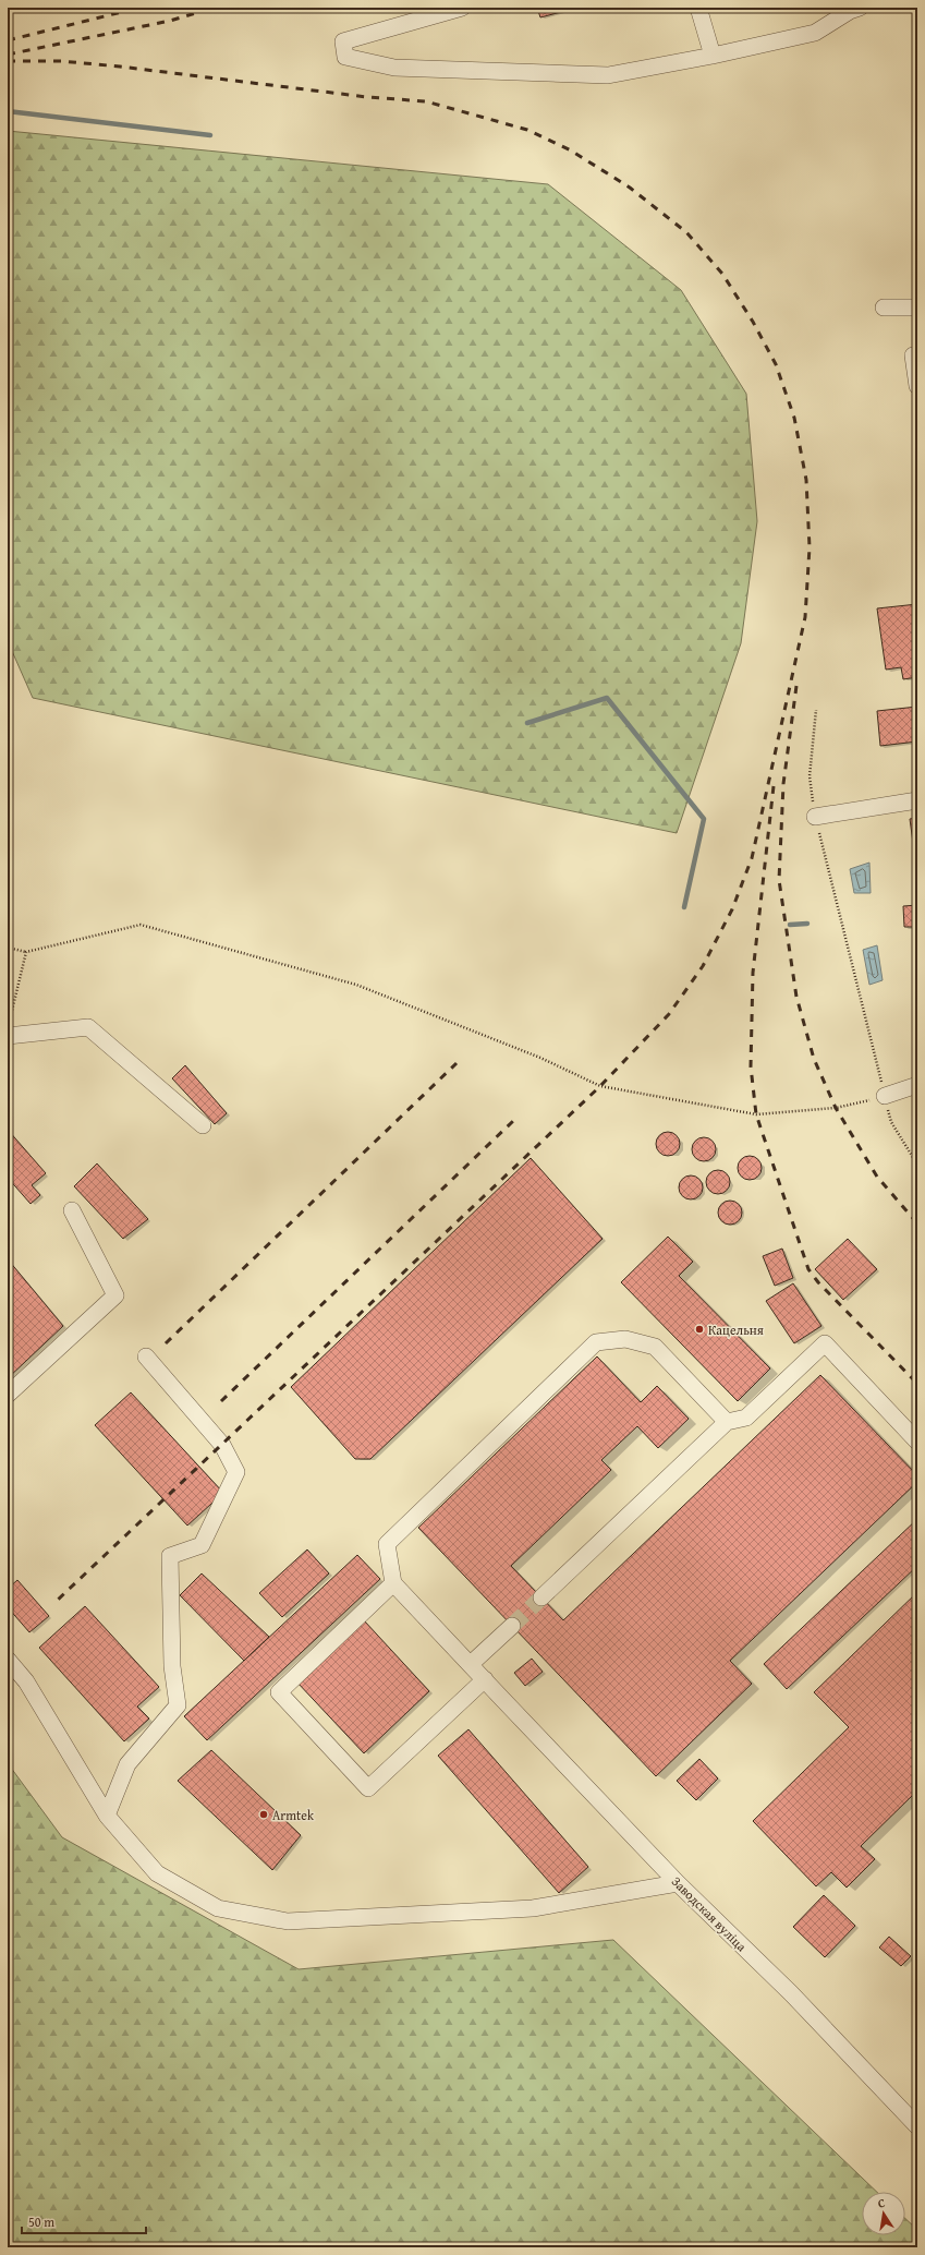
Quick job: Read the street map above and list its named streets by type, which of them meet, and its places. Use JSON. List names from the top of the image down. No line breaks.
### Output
{"streets":{"street":["Заводская вуліца"]},"places":["Кацельня","Armtek"],"scale_bar":"50 m","north":"top"}
